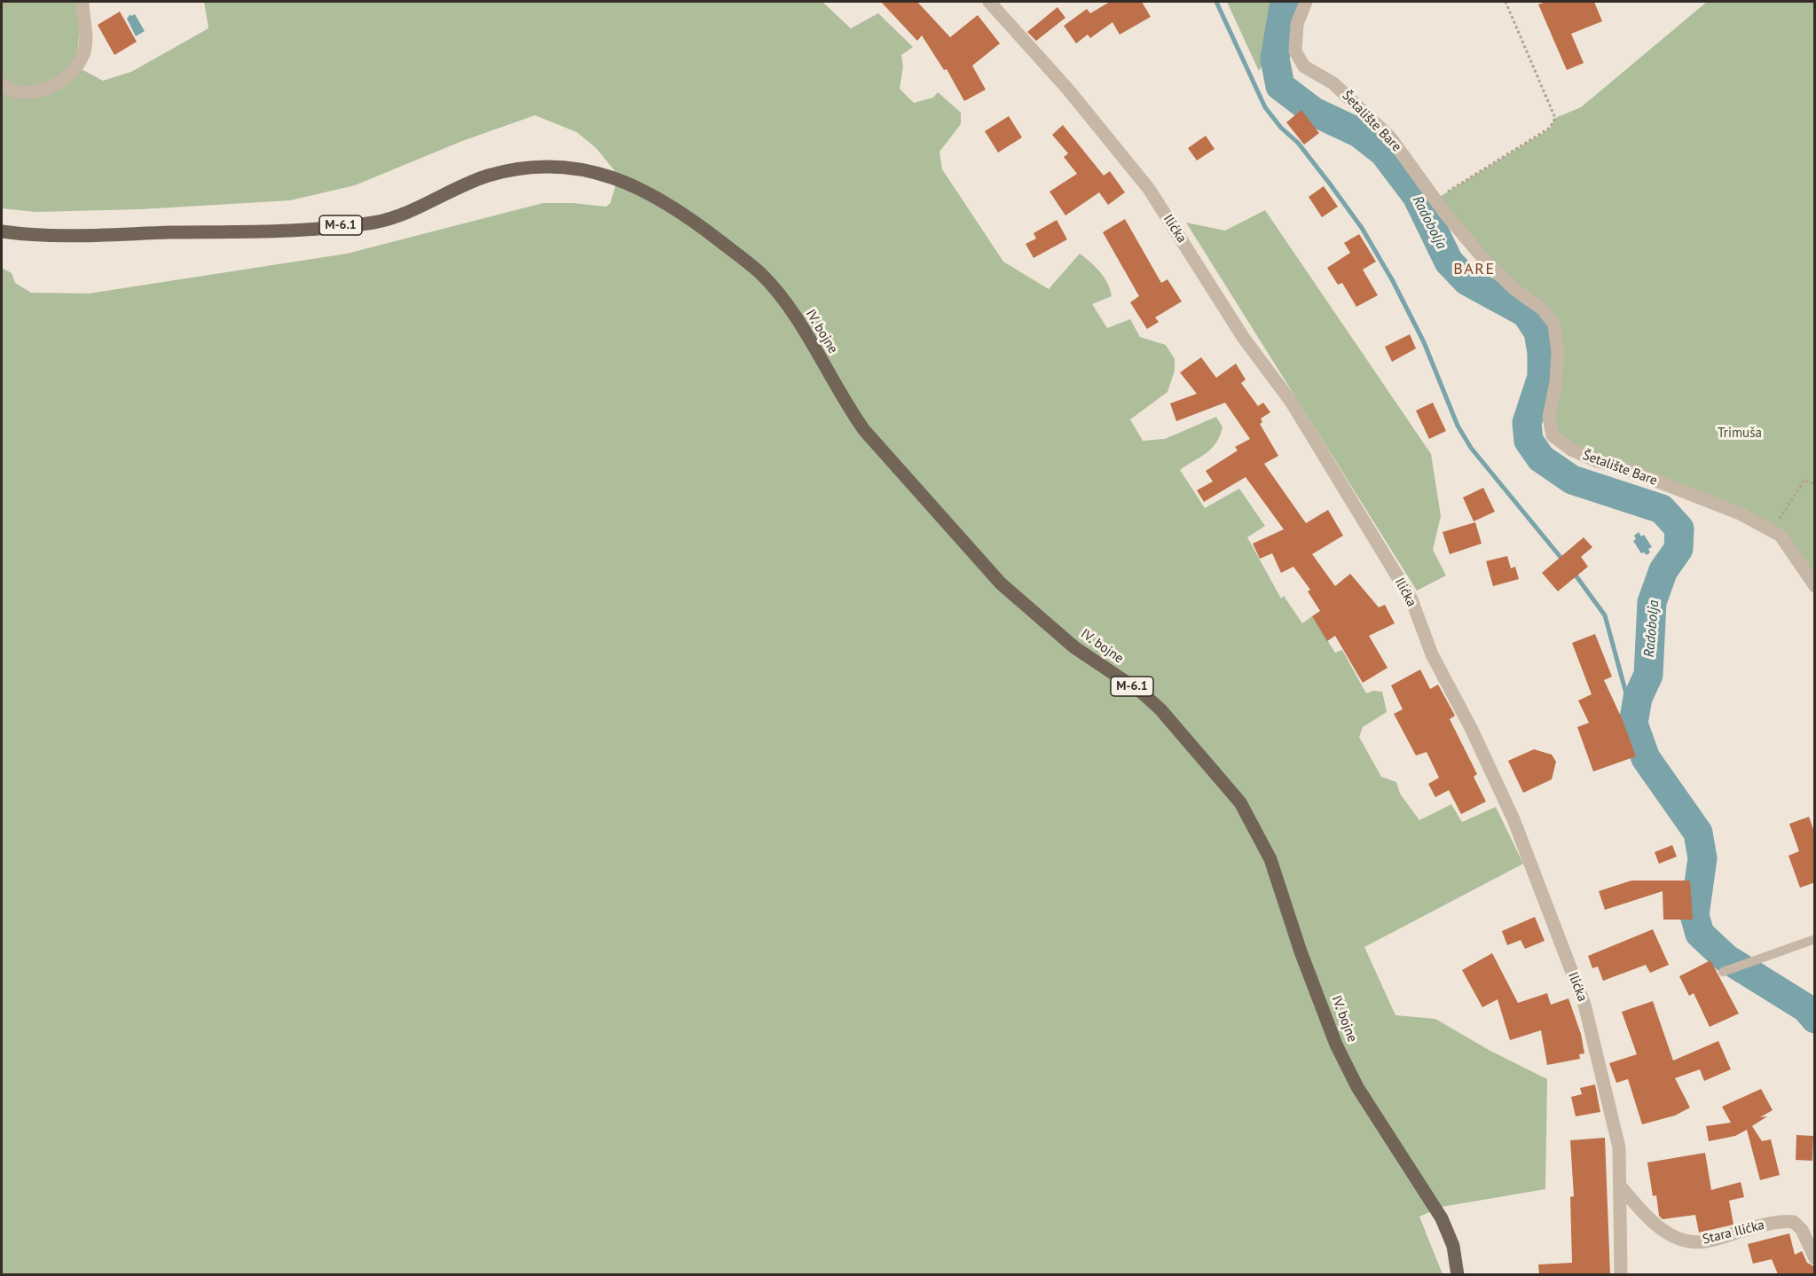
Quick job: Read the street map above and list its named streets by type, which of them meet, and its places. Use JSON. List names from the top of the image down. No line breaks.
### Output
{"streets":{"main road":["M-6.1","IV. bojne"],"street":["Šetalište Bare","Ilićka","Stara Ilićka"]},"crossings":[["Ilićka","Stara Ilićka"]],"districts":["BARE"],"water":["Radobolja"],"parks":["Trimuša"]}
